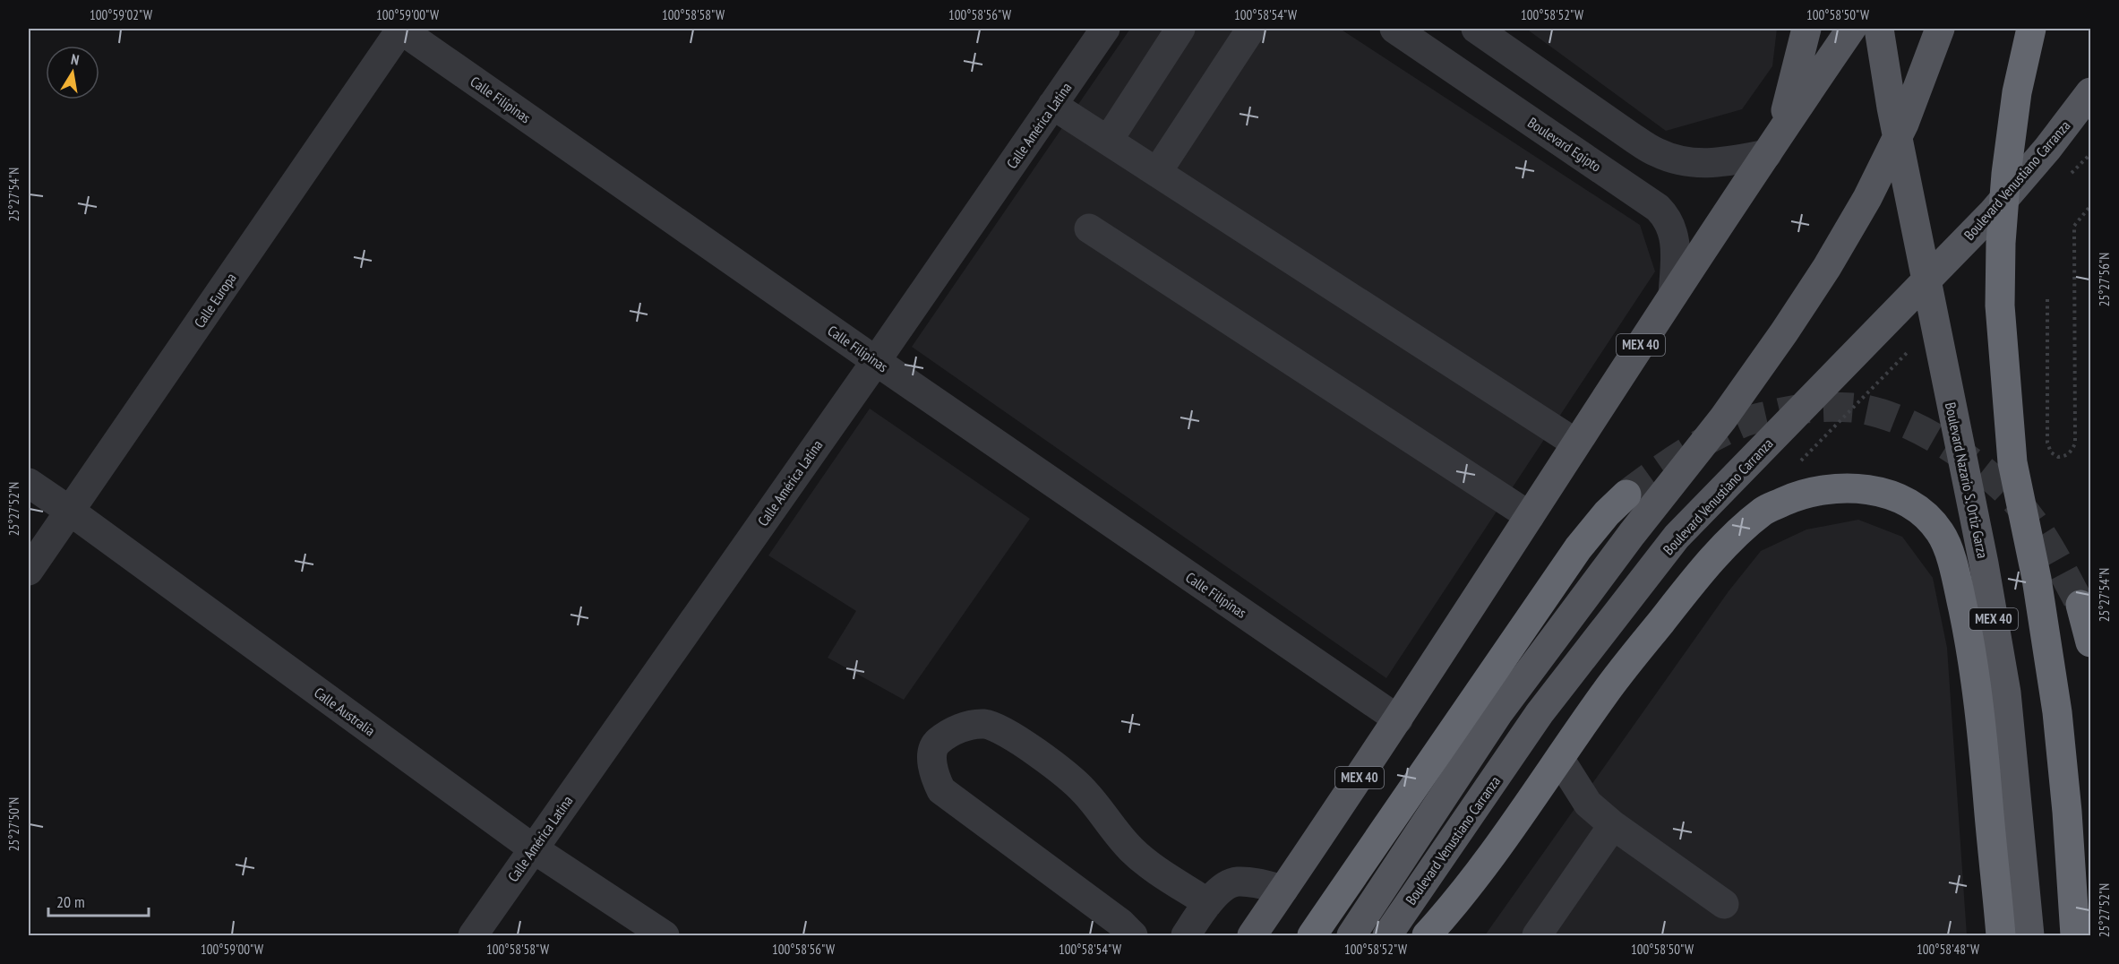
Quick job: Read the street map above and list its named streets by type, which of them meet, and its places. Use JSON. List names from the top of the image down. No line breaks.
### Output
{"streets":{"main road":["Boulevard Venustiano Carranza","MEX 40","Boulevard Nazario S. Ortiz Garza"],"street":["Calle Filipinas","Calle América Latina","Boulevard Egipto","Calle Europa","Calle Australia"]},"crossings":[["Calle Filipinas","Calle América Latina"],["Calle Filipinas","Calle Europa"],["Calle Filipinas","MEX 40"],["Calle América Latina","Calle Australia"],["Boulevard Egipto","MEX 40"],["Calle Europa","Calle Australia"]],"scale_bar":"20 m","north":"top","coordinates":["100°59'02\"W","100°59'00\"W","100°58'58\"W","100°58'56\"W","100°58'54\"W","100°58'52\"W","100°58'50\"W","25°27'54\"N","25°27'56\"N","25°27'52\"N","25°27'50\"N","100°58'48\"W"]}
